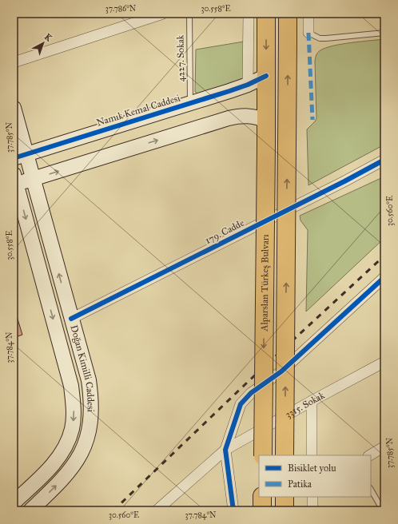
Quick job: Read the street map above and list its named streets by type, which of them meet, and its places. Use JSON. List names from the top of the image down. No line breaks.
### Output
{"streets":{"highway":["Alparslan Türkeş Bulvarı"],"main road":["Namık Kemal Caddesi","Doğan Kimilli Caddesi"],"street":["179. Cadde","3315. Sokak"],"lane":["4227. Sokak"]},"crossings":[["4227. Sokak","Namık Kemal Caddesi"],["Namık Kemal Caddesi","Alparslan Türkeş Bulvarı"],["Namık Kemal Caddesi","Doğan Kimilli Caddesi"],["179. Cadde","Doğan Kimilli Caddesi"]],"legend":["Bisiklet yolu","Patika"],"north":"top right","coordinates":["37.786°N","30.558°E","37.785°N","30.560°E","37.784°N"]}
